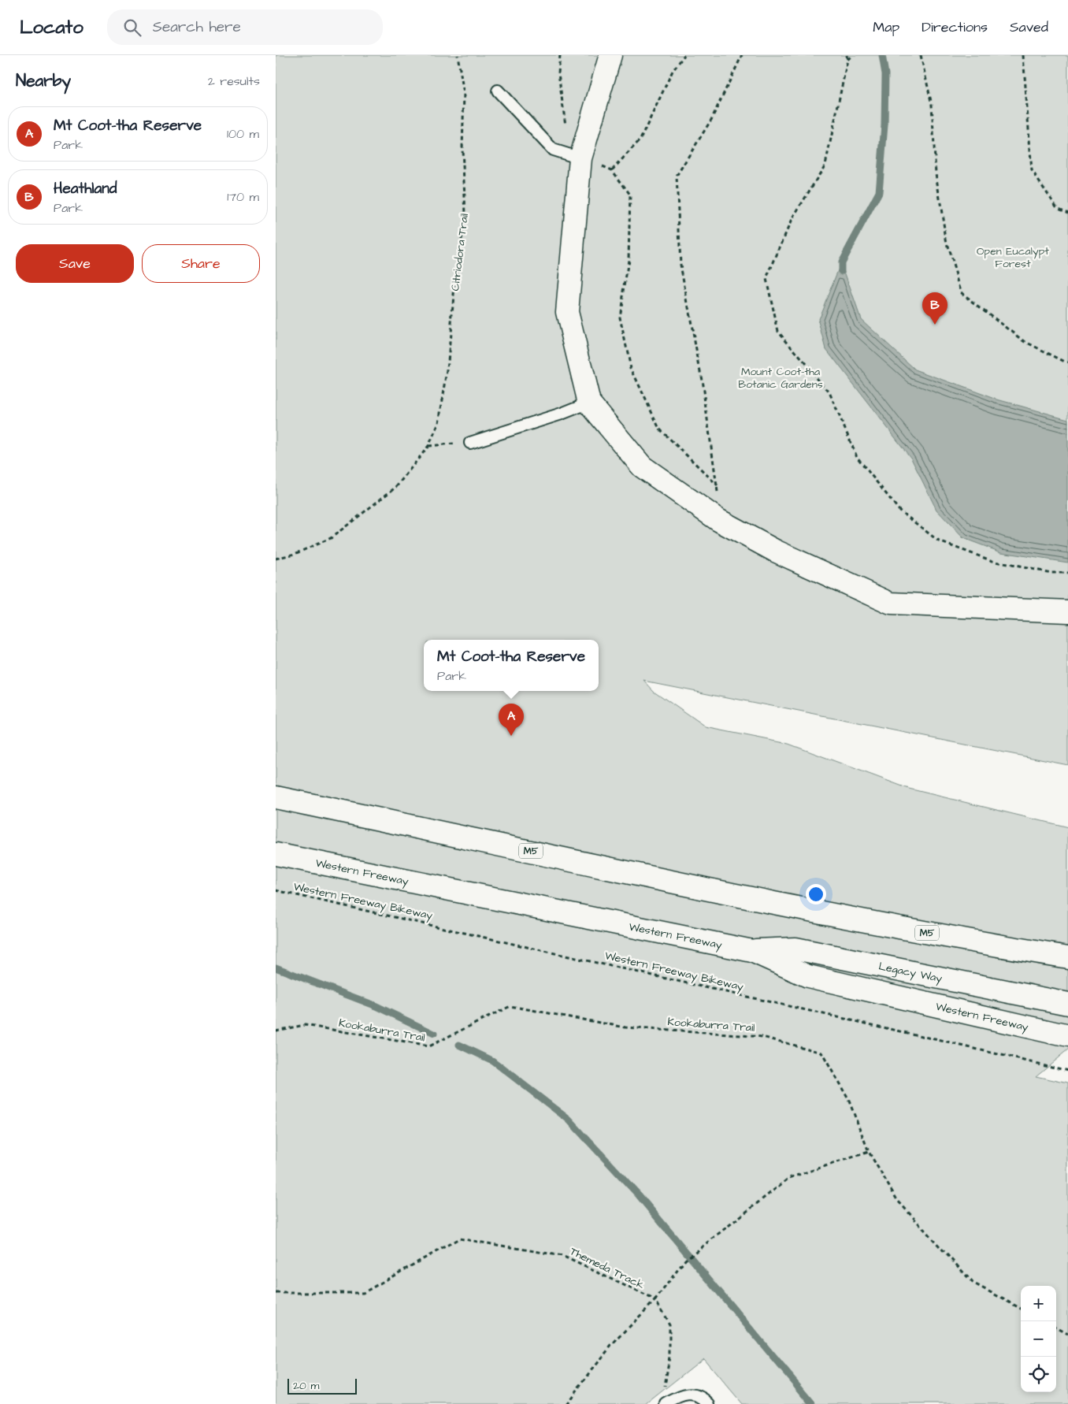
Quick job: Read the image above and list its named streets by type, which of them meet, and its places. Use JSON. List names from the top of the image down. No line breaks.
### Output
{"streets":{"main road":["M5","Western Freeway","Legacy Way"],"path":["Citriodora Trail","Western Freeway Bikeway","Kookaburra Trail","Themeda Track"]},"crossings":[["Western Freeway","Legacy Way"]],"parks":["Open Eucalypt Forest","Mount Coot-tha Botanic Gardens"],"scale_bar":"20 m","page":{"header":"Locato","search":"Search here","nav":["Map","Directions","Saved"],"heading":["Nearby","2 results"],"list":[{"mark":"A","name":"Mt Coot-tha Reserve","note":"Park","value":"100 m"},{"mark":"B","name":"Heathland","note":"Park","value":"170 m"}],"buttons":["Save","Share"],"pins":["B","A"],"popup":["Mt Coot-tha Reserve","Park"],"map_buttons":["+","−"],"scale":"20 m"}}
